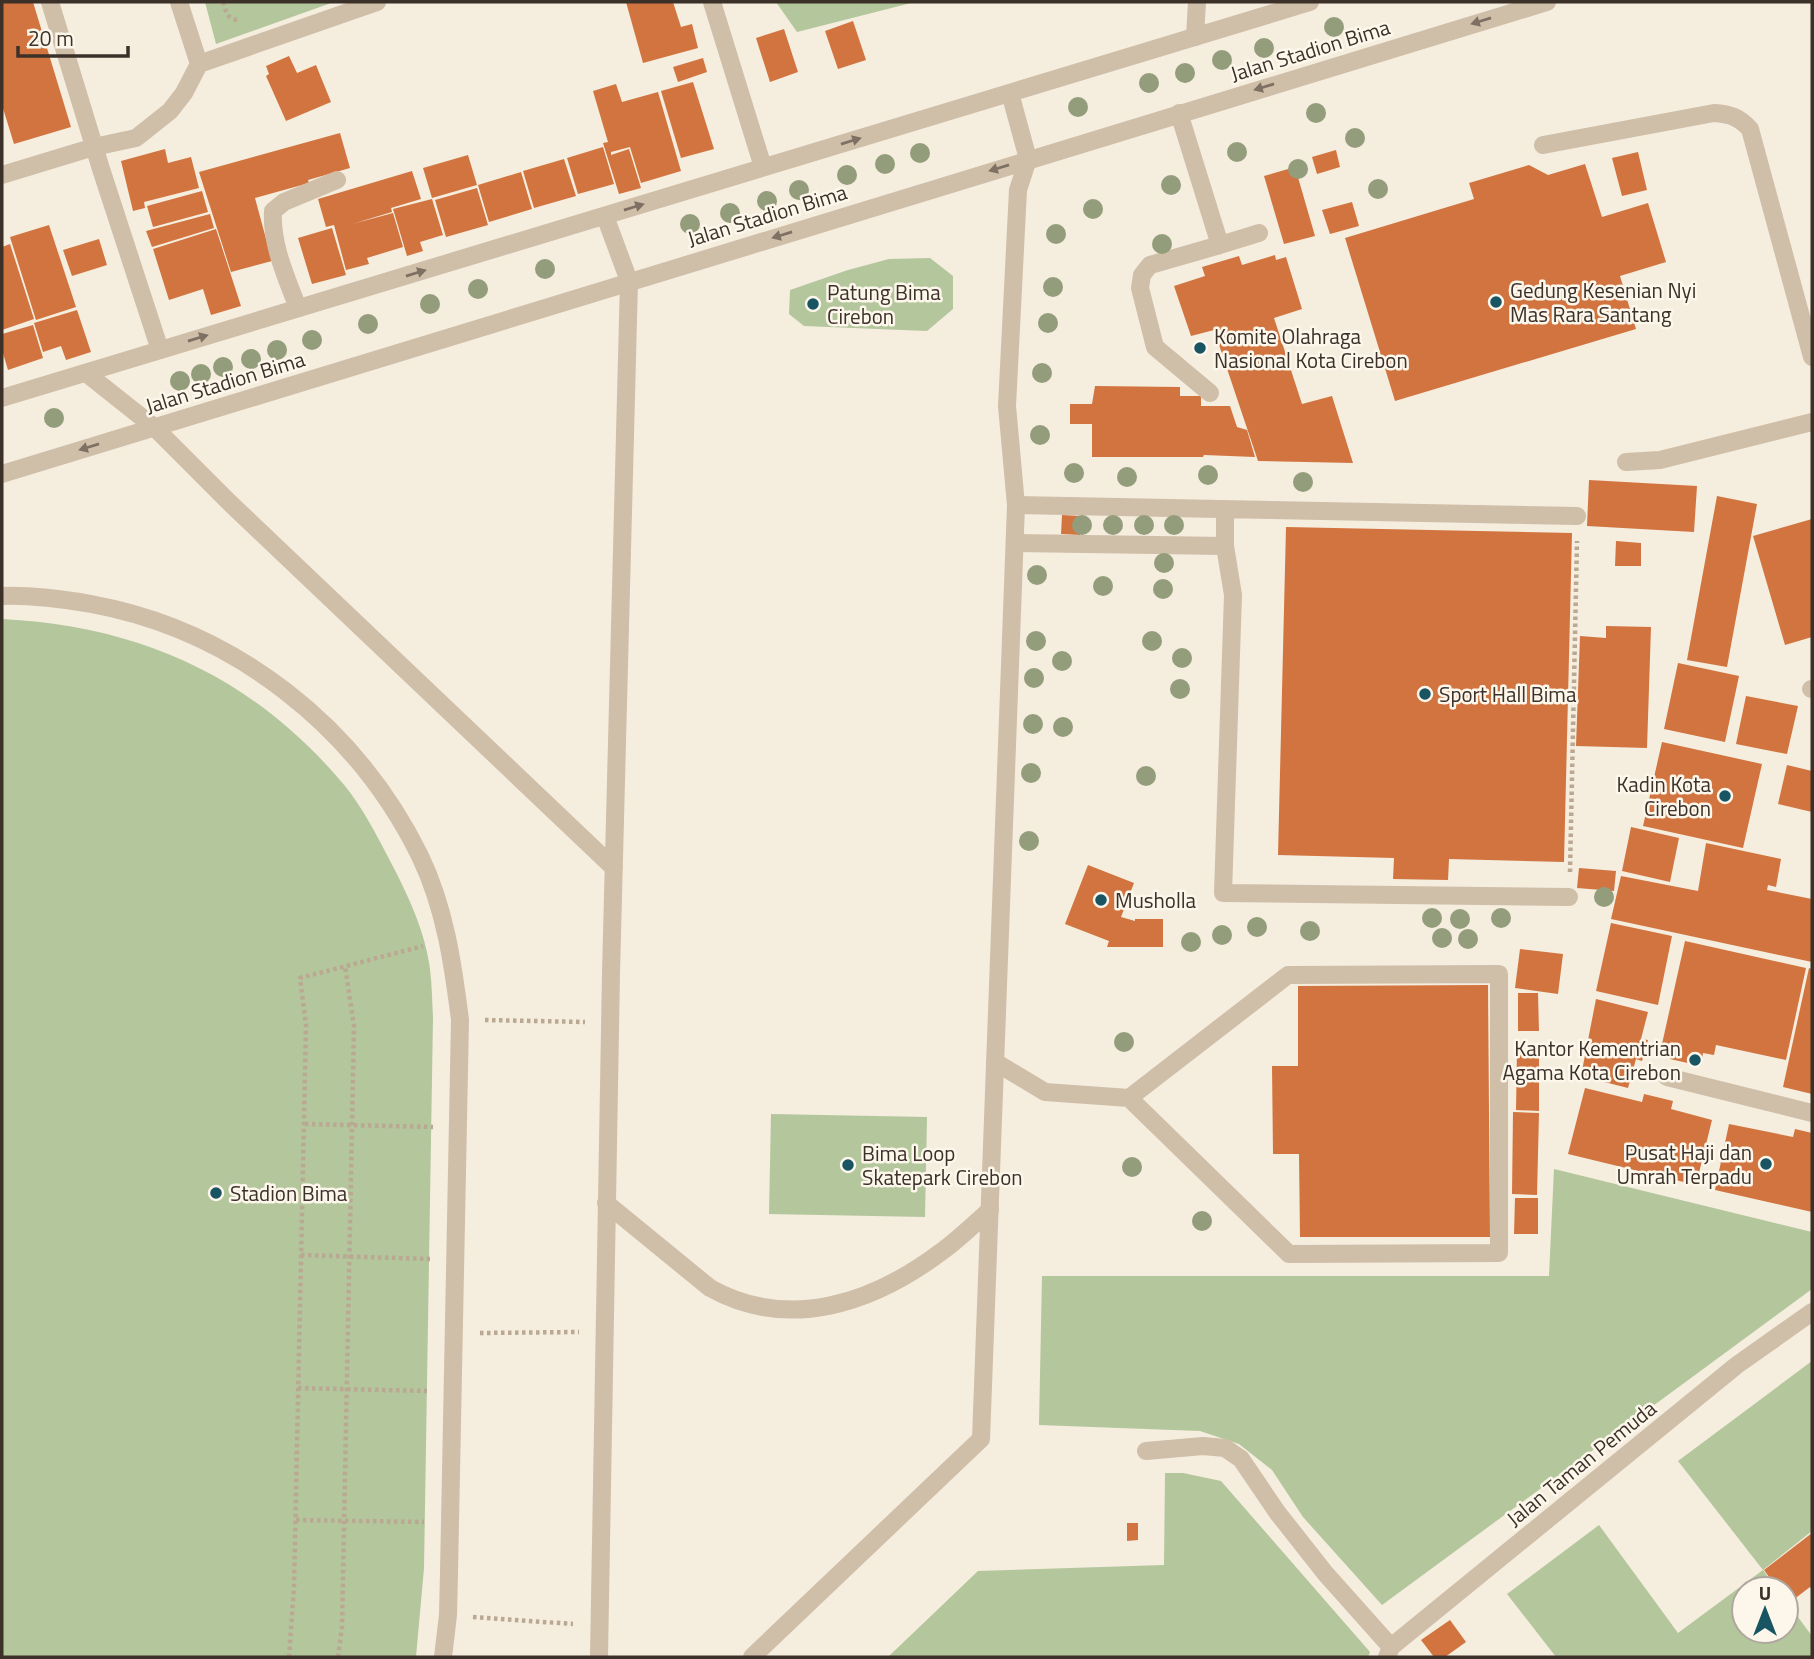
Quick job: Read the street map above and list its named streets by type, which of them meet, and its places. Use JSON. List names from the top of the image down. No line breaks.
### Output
{"streets":{"street":["Jalan Stadion Bima","Jalan Taman Pemuda"]},"places":["Gedung Kesenian Nyi Mas Rara Santang","Patung Bima Cirebon","Komite Olahraga Nasional Kota Cirebon","Sport Hall Bima","Kadin Kota Cirebon","Musholla","Kantor Kementrian Agama Kota Cirebon","Pusat Haji dan Umrah Terpadu","Bima Loop Skatepark Cirebon","Stadion Bima"],"scale_bar":"20 m","north":"top"}
